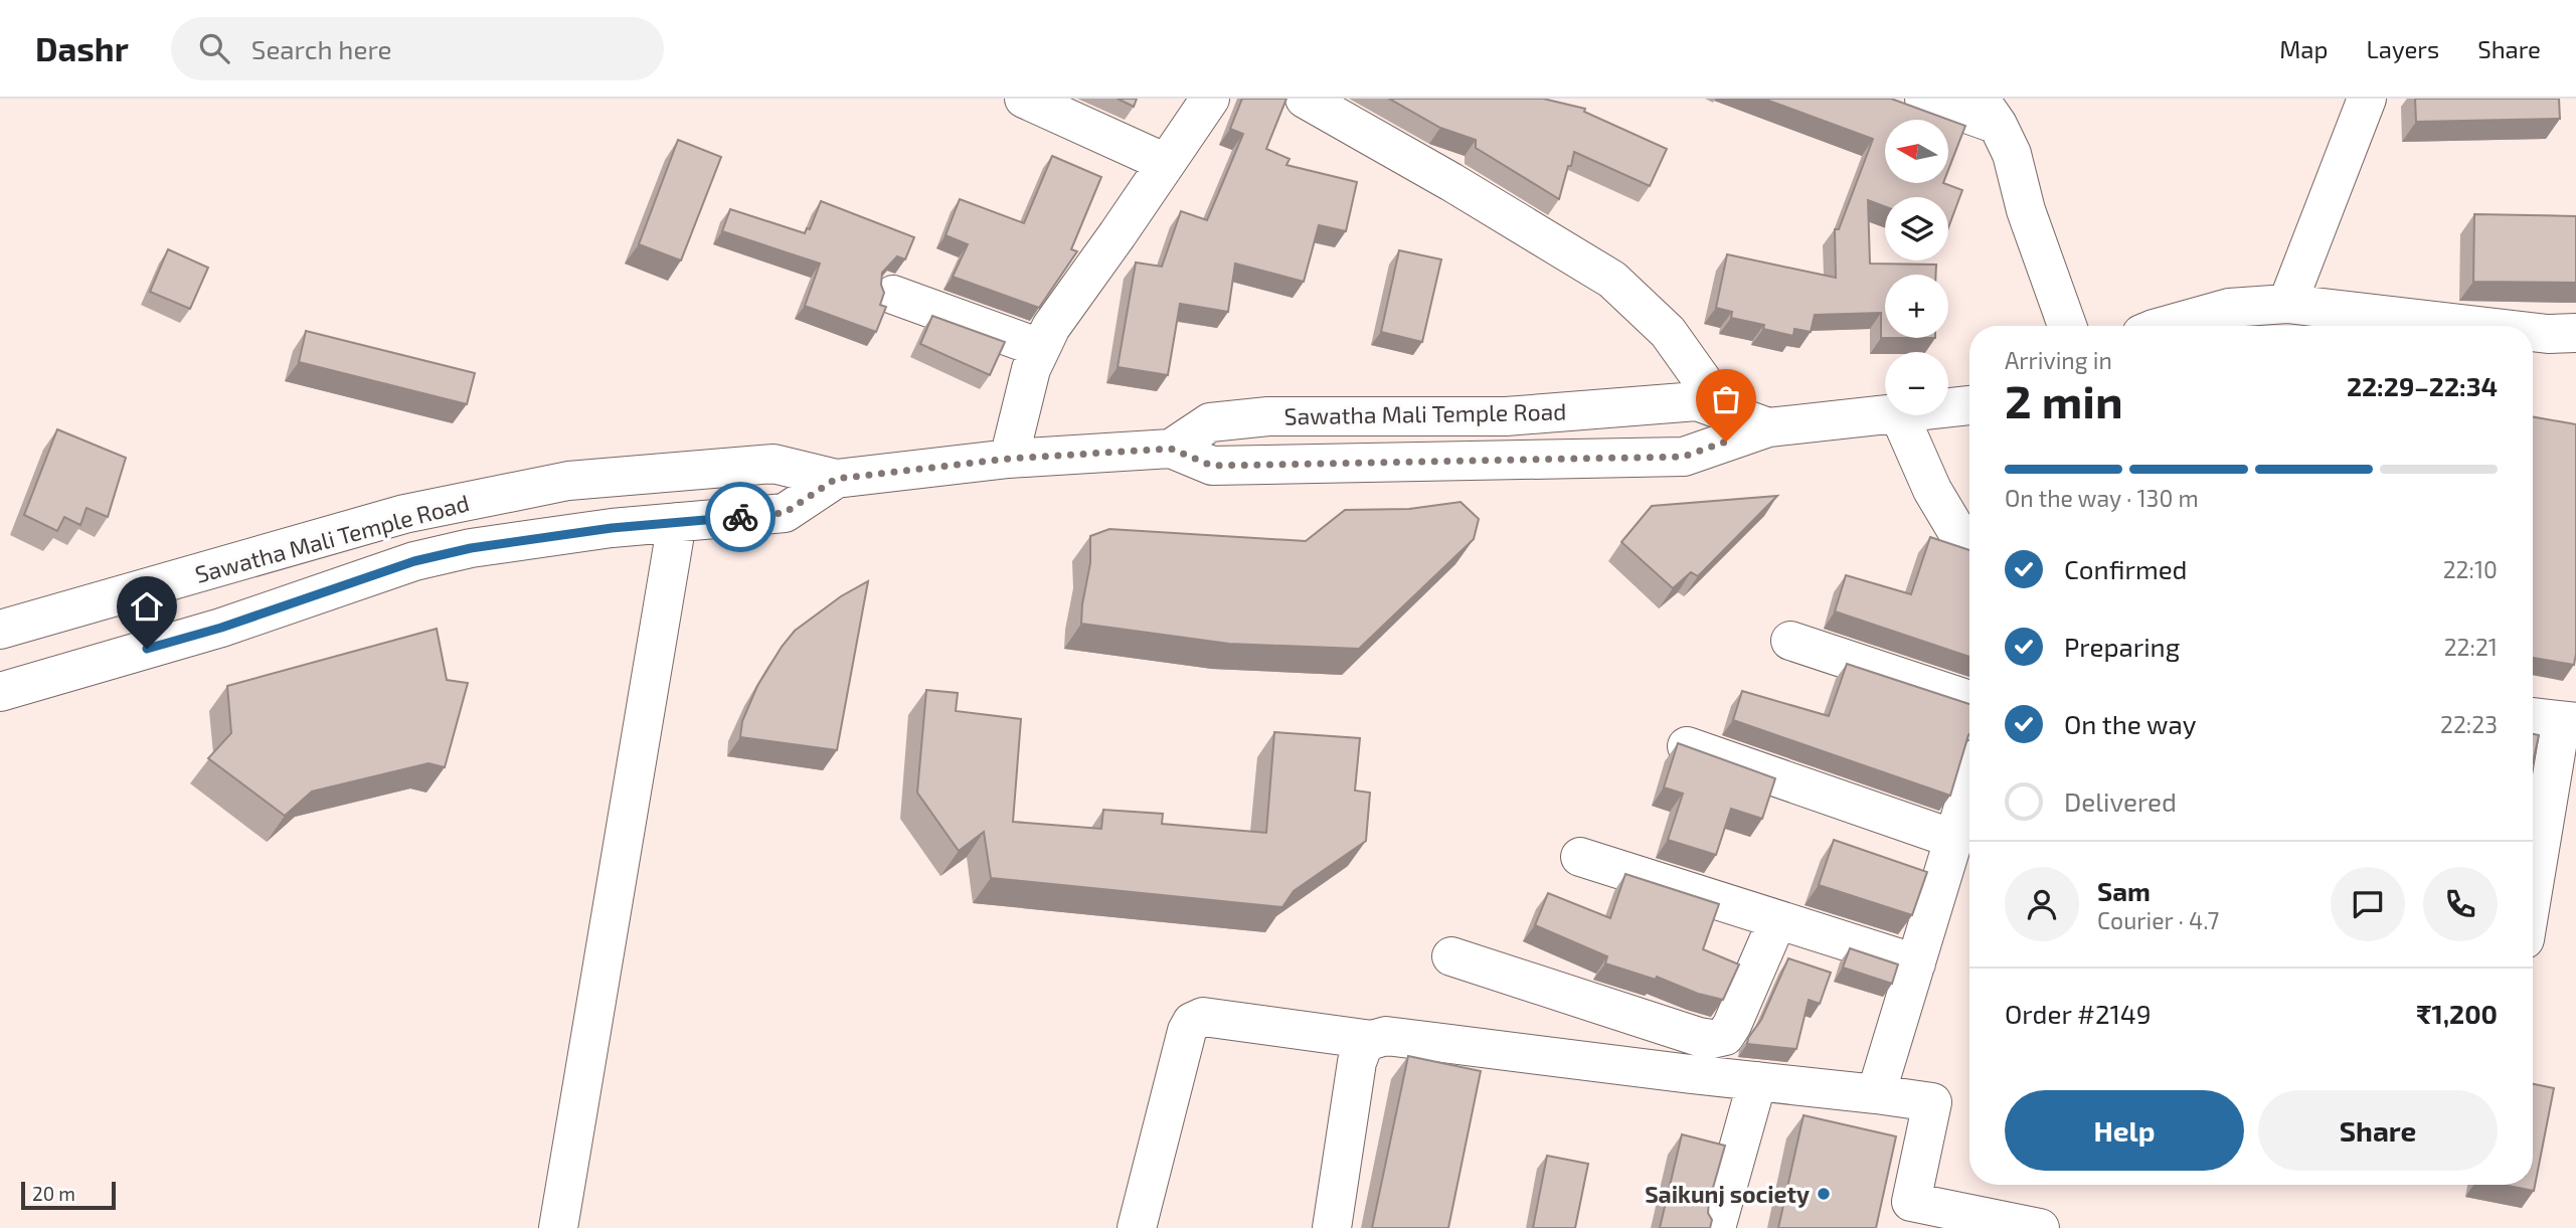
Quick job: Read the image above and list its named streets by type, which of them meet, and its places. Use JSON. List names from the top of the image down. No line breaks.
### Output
{"streets":{"street":["Sawatha Mali Temple Road"]},"places":["Saikunj society"],"scale_bar":"20 m","north":"left","page":{"header":"Dashr","search":"Search here","nav":["Map","Layers","Share"],"map_buttons":["+","−"],"heading":["2 min","Arriving in","22:29–22:34"],"panel":["Sam","Courier · 4.7","Order #2149","₹1,200"],"bar":"On the way · 130 m","list":[["Confirmed","22:10"],["Preparing","22:21"],["On the way","22:23"],"Delivered"],"buttons":["Help","Share"],"scale":"20 m"}}
